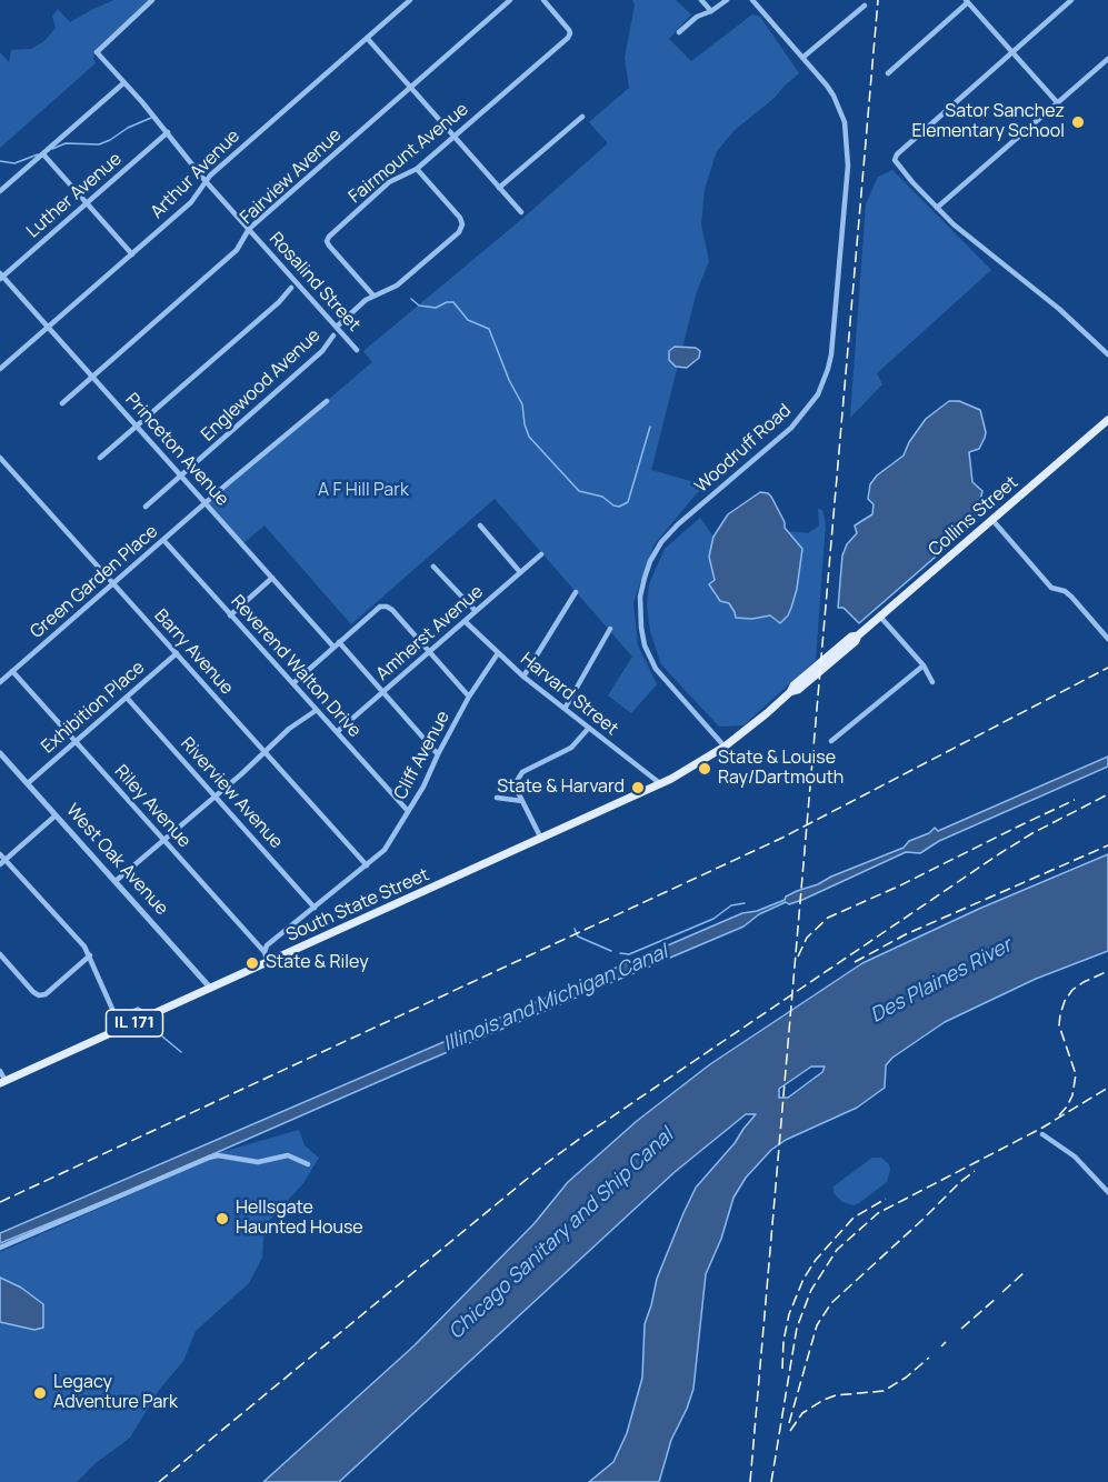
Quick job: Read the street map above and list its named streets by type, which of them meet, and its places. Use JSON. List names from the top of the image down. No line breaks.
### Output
{"streets":{"main road":["Collins Street","South State Street","IL 171"],"street":["Fairmount Avenue","Arthur Avenue","Fairview Avenue","Luther Avenue","Rosalind Street","Englewood Avenue","Woodruff Road","Princeton Avenue","Green Garden Place","Amherst Avenue","Barry Avenue","Reverend Walton Drive","Harvard Street","Exhibition Place","Cliff Avenue","Riverview Avenue","Riley Avenue","West Oak Avenue"]},"crossings":[["Fairmount Avenue","Englewood Avenue"],["Arthur Avenue","Rosalind Street"],["Arthur Avenue","Princeton Avenue"],["Fairview Avenue","Rosalind Street"],["Fairview Avenue","Princeton Avenue"],["Luther Avenue","Rosalind Street"],["Luther Avenue","Princeton Avenue"],["Rosalind Street","Englewood Avenue"],["Englewood Avenue","Princeton Avenue"],["Woodruff Road","Collins Street"],["Woodruff Road","South State Street"],["Princeton Avenue","Green Garden Place"],["Princeton Avenue","Amherst Avenue"],["Princeton Avenue","Cliff Avenue"],["Collins Street","South State Street"],["Green Garden Place","Barry Avenue"],["Green Garden Place","Reverend Walton Drive"],["Green Garden Place","Riley Avenue"],["Amherst Avenue","Reverend Walton Drive"],["Amherst Avenue","Harvard Street"],["Barry Avenue","Exhibition Place"],["Barry Avenue","Cliff Avenue"],["Reverend Walton Drive","Cliff Avenue"],["Harvard Street","Cliff Avenue"],["Harvard Street","South State Street"],["Exhibition Place","Riverview Avenue"],["Exhibition Place","Riley Avenue"],["Exhibition Place","West Oak Avenue"],["Cliff Avenue","Riverview Avenue"],["Cliff Avenue","Riley Avenue"],["Riley Avenue","South State Street"],["West Oak Avenue","South State Street"]],"water":["Des Plaines River","Illinois and Michigan Canal","Chicago Sanitary and Ship Canal"],"parks":["A F Hill Park"],"places":["Sator Sanchez Elementary School","State & Louise Ray/Dartmouth","State & Harvard","State & Riley","Hellsgate Haunted House","Legacy Adventure Park"]}
